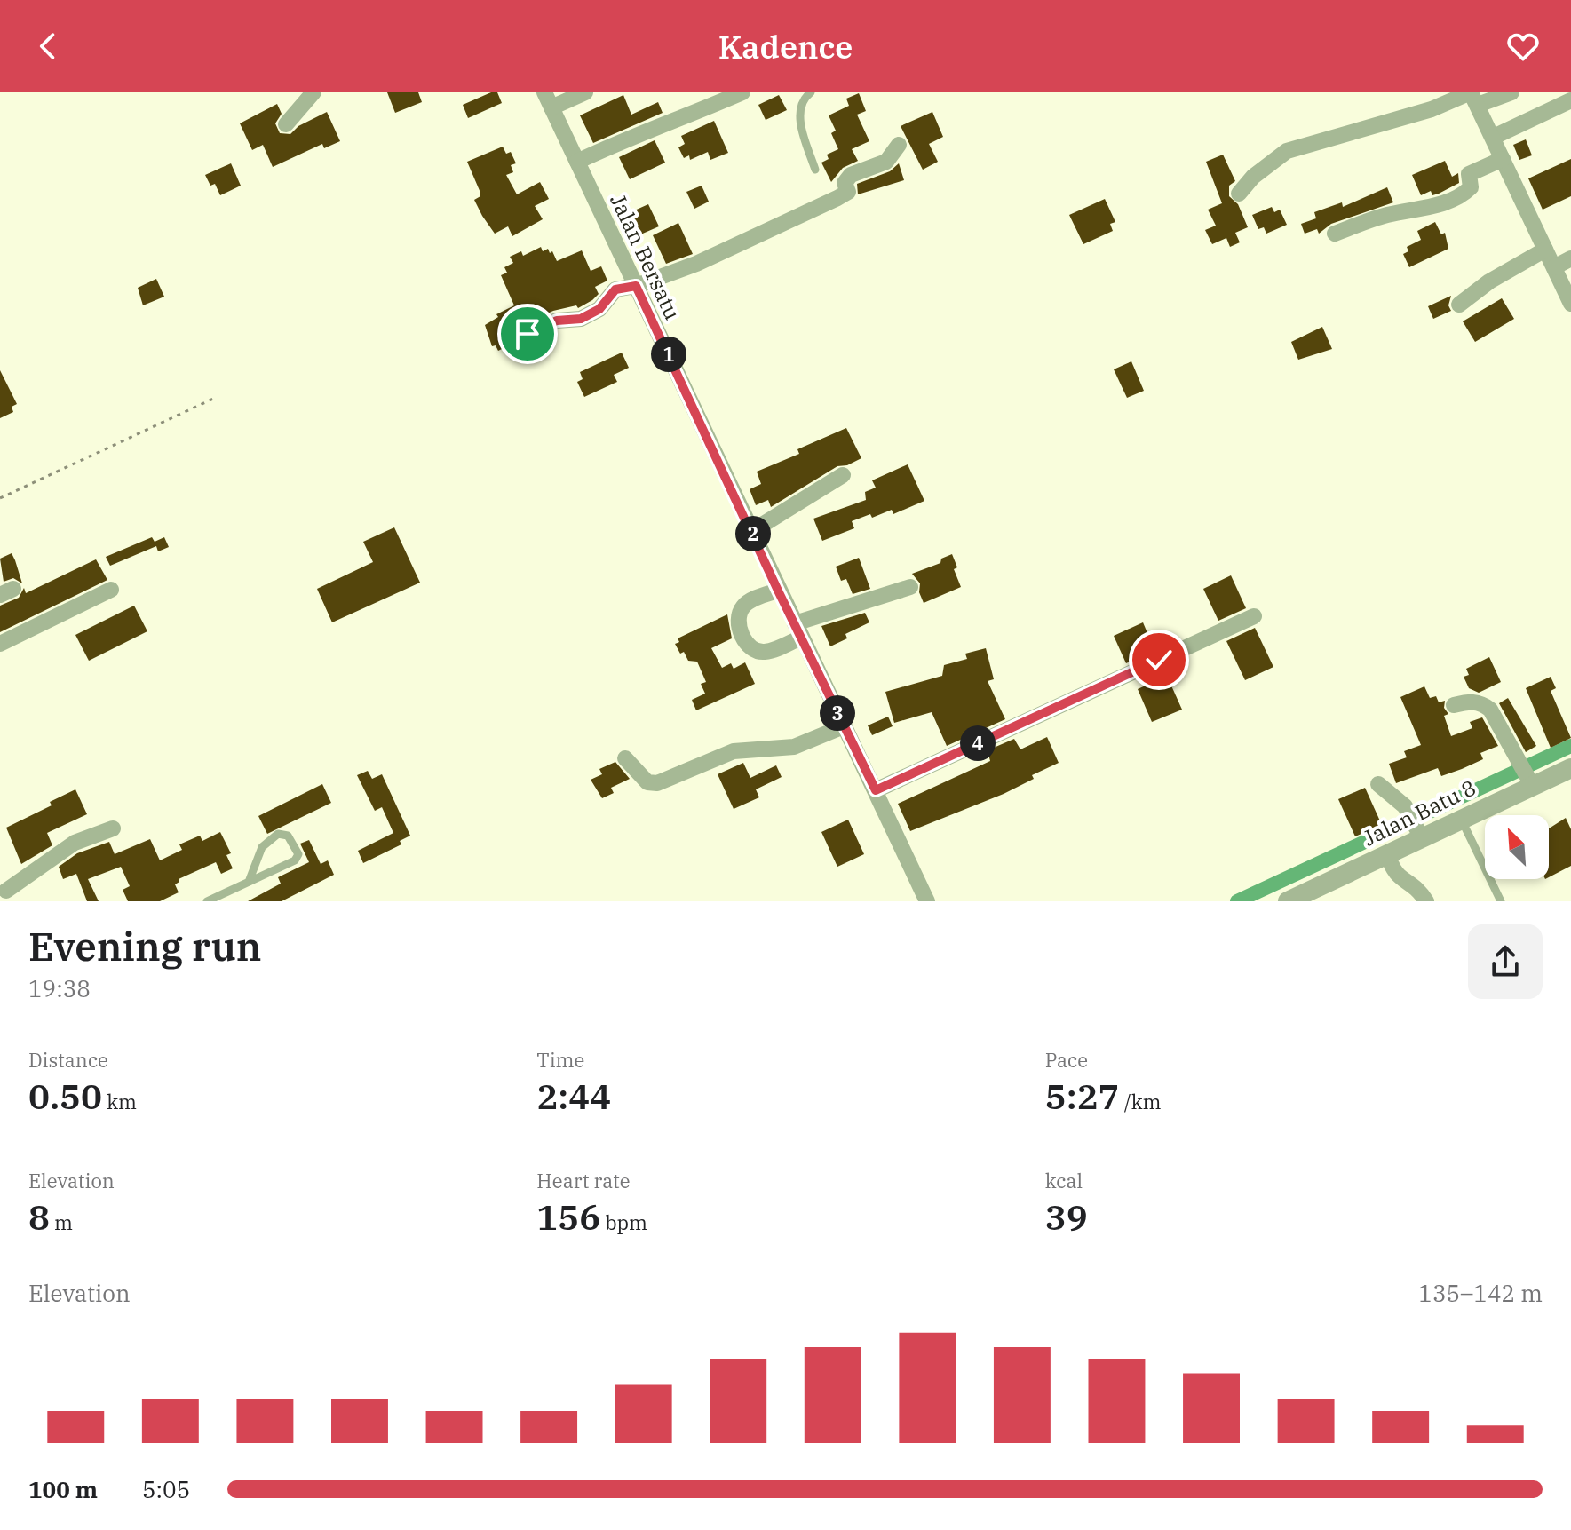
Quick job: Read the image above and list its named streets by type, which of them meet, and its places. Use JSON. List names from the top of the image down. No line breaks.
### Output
{"streets":{"street":["Jalan Bersatu","Jalan Batu 8"]},"north":"top left","page":{"header":"Kadence","pins":["1","2","3","4"],"heading":["Evening run","19:38"],"stats":[["Distance","0.50 km"],["Time","2:44"],["Pace","5:27 /km"],["Elevation","8 m"],["Heart rate","156 bpm"],["kcal","39"]],"chart":["Elevation","135–142 m"],"list":[{"name":"100 m","note":"5:05"}]}}
